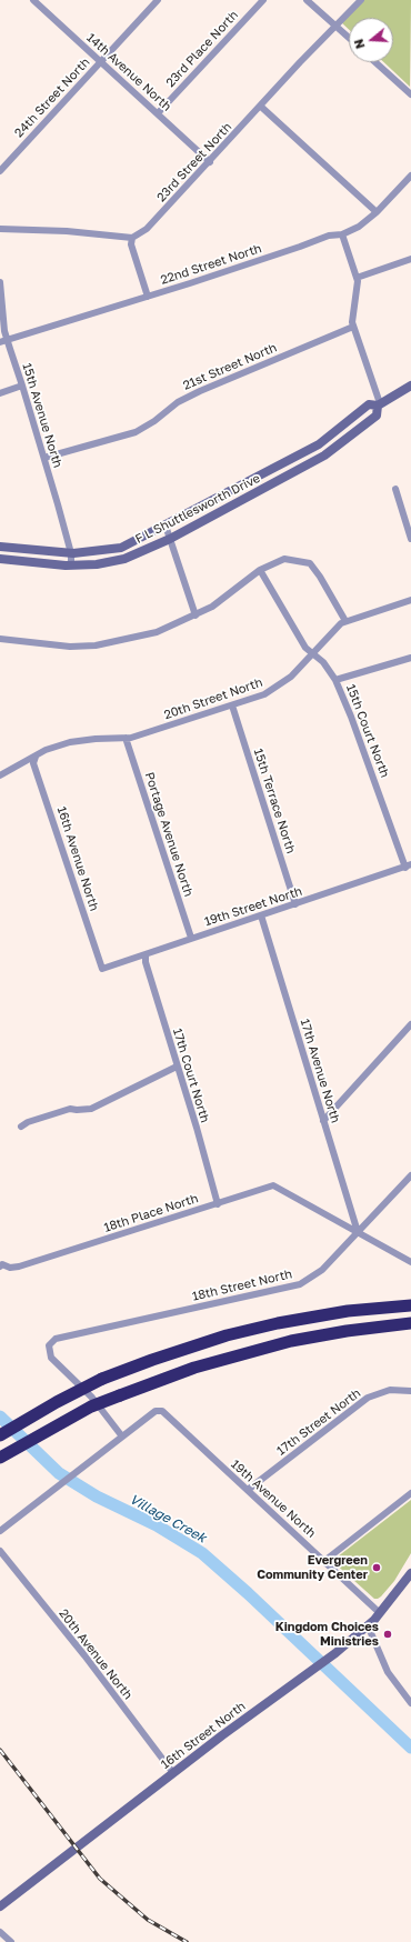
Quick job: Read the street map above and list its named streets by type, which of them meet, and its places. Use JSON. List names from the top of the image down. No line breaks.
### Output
{"streets":{"main road":["F L Shuttlesworth Drive","16th Street North"],"street":["23rd Place North","14th Avenue North","24th Street North","23rd Street North","22nd Street North","21st Street North","15th Avenue North","20th Street North","15th Court North","15th Terrace North","Portage Avenue North","16th Avenue North","19th Street North","17th Avenue North","17th Court North","18th Place North","18th Street North","17th Street North","19th Avenue North","20th Avenue North"]},"crossings":[["23rd Place North","14th Avenue North"],["14th Avenue North","24th Street North"],["14th Avenue North","23rd Street North"],["22nd Street North","15th Avenue North"],["21st Street North","15th Avenue North"],["15th Avenue North","F L Shuttlesworth Drive"],["20th Street North","15th Court North"],["20th Street North","15th Terrace North"],["20th Street North","Portage Avenue North"],["20th Street North","16th Avenue North"],["15th Court North","19th Street North"],["15th Terrace North","19th Street North"],["Portage Avenue North","19th Street North"],["16th Avenue North","19th Street North"],["19th Street North","17th Avenue North"],["19th Street North","17th Court North"],["17th Avenue North","18th Place North"],["17th Avenue North","18th Street North"],["17th Court North","18th Place North"],["18th Place North","18th Street North"],["18th Street North","19th Avenue North"],["17th Street North","19th Avenue North"],["19th Avenue North","16th Street North"],["20th Avenue North","16th Street North"]],"water":["Village Creek"],"places":["Evergreen Community Center","Kingdom Choices Ministries"],"north":"left"}
